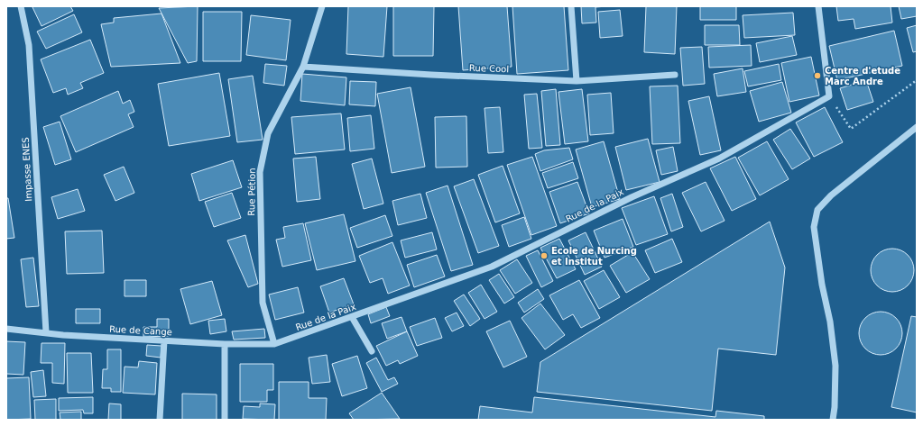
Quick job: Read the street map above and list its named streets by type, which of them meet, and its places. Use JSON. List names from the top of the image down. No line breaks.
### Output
{"streets":{"street":["Rue Cool","Impasse ENES","Rue Pétion","Rue de la Paix","Rue de Cange"]},"crossings":[["Rue Cool","Rue Pétion"],["Impasse ENES","Rue de Cange"],["Rue Pétion","Rue de la Paix"],["Rue Pétion","Rue de Cange"],["Rue de la Paix","Rue de Cange"]],"places":["Centre d'etude Marc Andre","Ecole de Nurcing et Institut"]}
